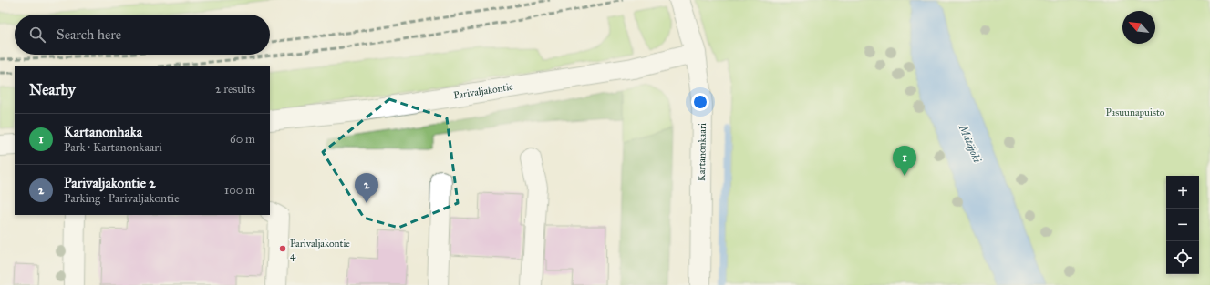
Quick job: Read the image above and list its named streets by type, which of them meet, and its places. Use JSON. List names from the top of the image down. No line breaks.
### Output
{"streets":{"street":["Parivaljakontie","Kartanonkaari"]},"crossings":[["Parivaljakontie","Kartanonkaari"]],"water":["Mätäjoki"],"parks":["Pasuunapuisto"],"places":["Parivaljakontie 4"],"north":"top left","page":{"search":"Search here","heading":["Nearby","2 results"],"list":[{"mark":"1","name":"Kartanonhaka","note":"Park · Kartanonkaari","value":"60 m"},{"mark":"2","name":"Parivaljakontie 2","note":"Parking · Parivaljakontie","value":"100 m"}],"pins":["1","2"],"map_buttons":["+","−"]}}
